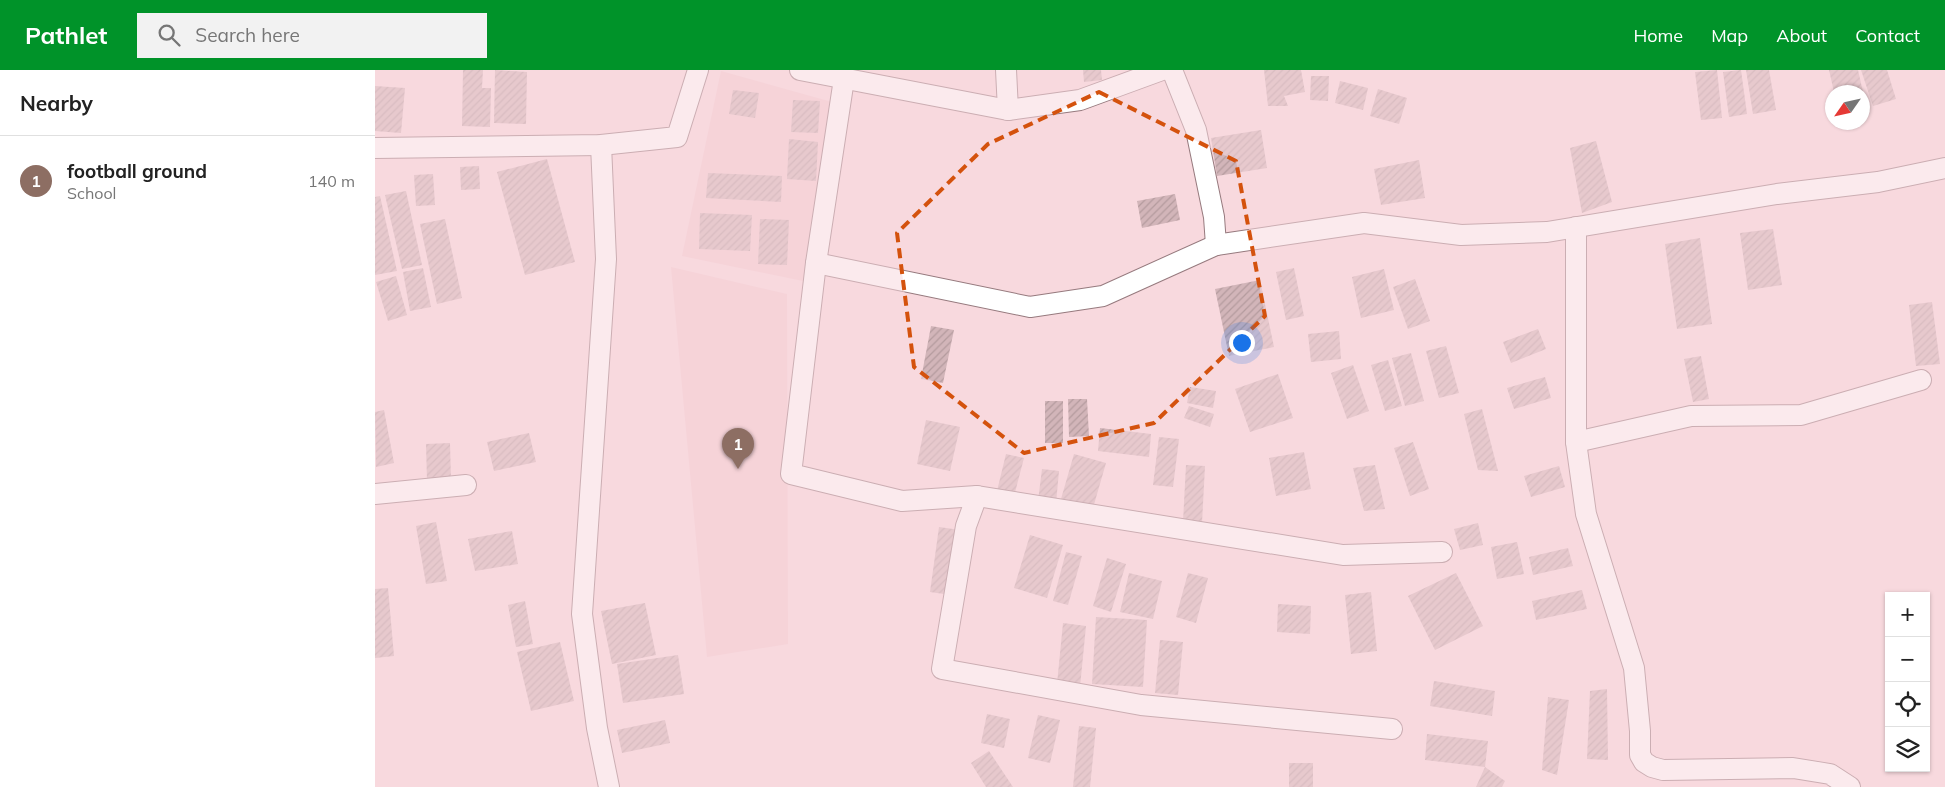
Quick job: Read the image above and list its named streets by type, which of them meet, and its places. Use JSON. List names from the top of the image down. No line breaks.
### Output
{"north":"bottom left","page":{"header":"Pathlet","search":"Search here","nav":["Home","Map","About","Contact"],"heading":"Nearby","list":[{"mark":"1","name":"football ground","note":"School","value":"140 m"}],"pins":"1","map_buttons":["+","−"]}}
